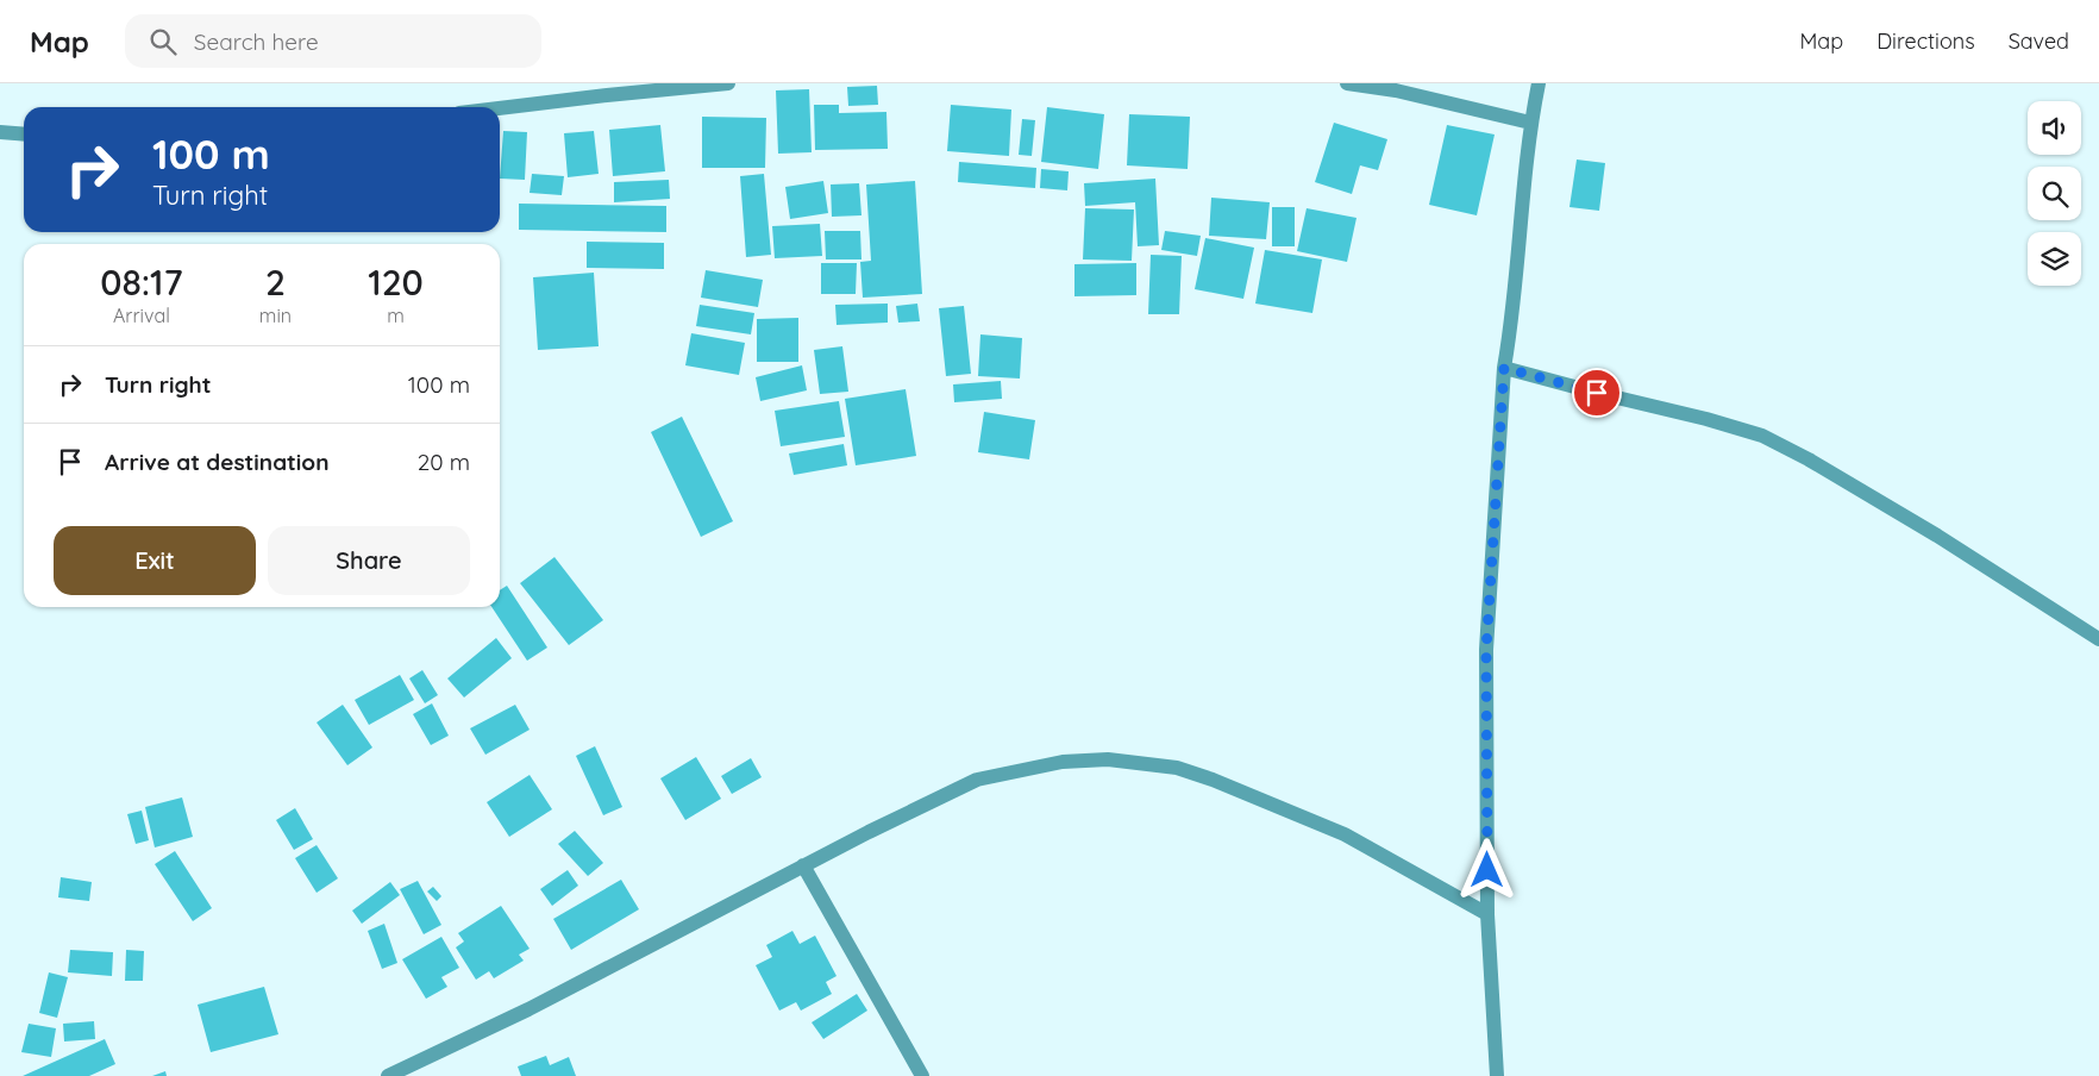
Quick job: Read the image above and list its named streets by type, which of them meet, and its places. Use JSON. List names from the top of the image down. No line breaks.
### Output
{"page":{"header":"Map","search":"Search here","nav":["Map","Directions","Saved"],"turn":["100 m","Turn right"],"eta":["08:17","Arrival","2","min","120","m"],"list":[{"name":"Turn right","value":"100 m"},{"name":"Arrive at destination","value":"20 m"}],"buttons":["Exit","Share"]}}
